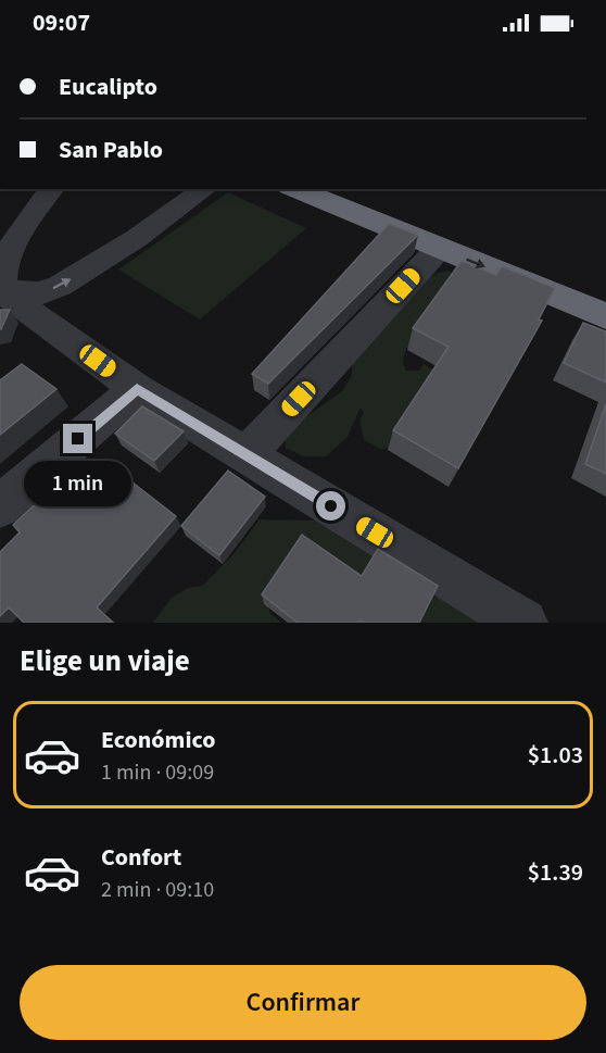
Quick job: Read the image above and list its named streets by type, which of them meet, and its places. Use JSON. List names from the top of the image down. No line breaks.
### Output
{"page":{"status":"09:07","banner":["Eucalipto","San Pablo"],"bubble":"1 min","heading":"Elige un viaje","list":[{"name":"Económico","note":"1 min · 09:09","value":"$1.03"},{"name":"Confort","note":"2 min · 09:10","value":"$1.39"}],"buttons":"Confirmar"}}
